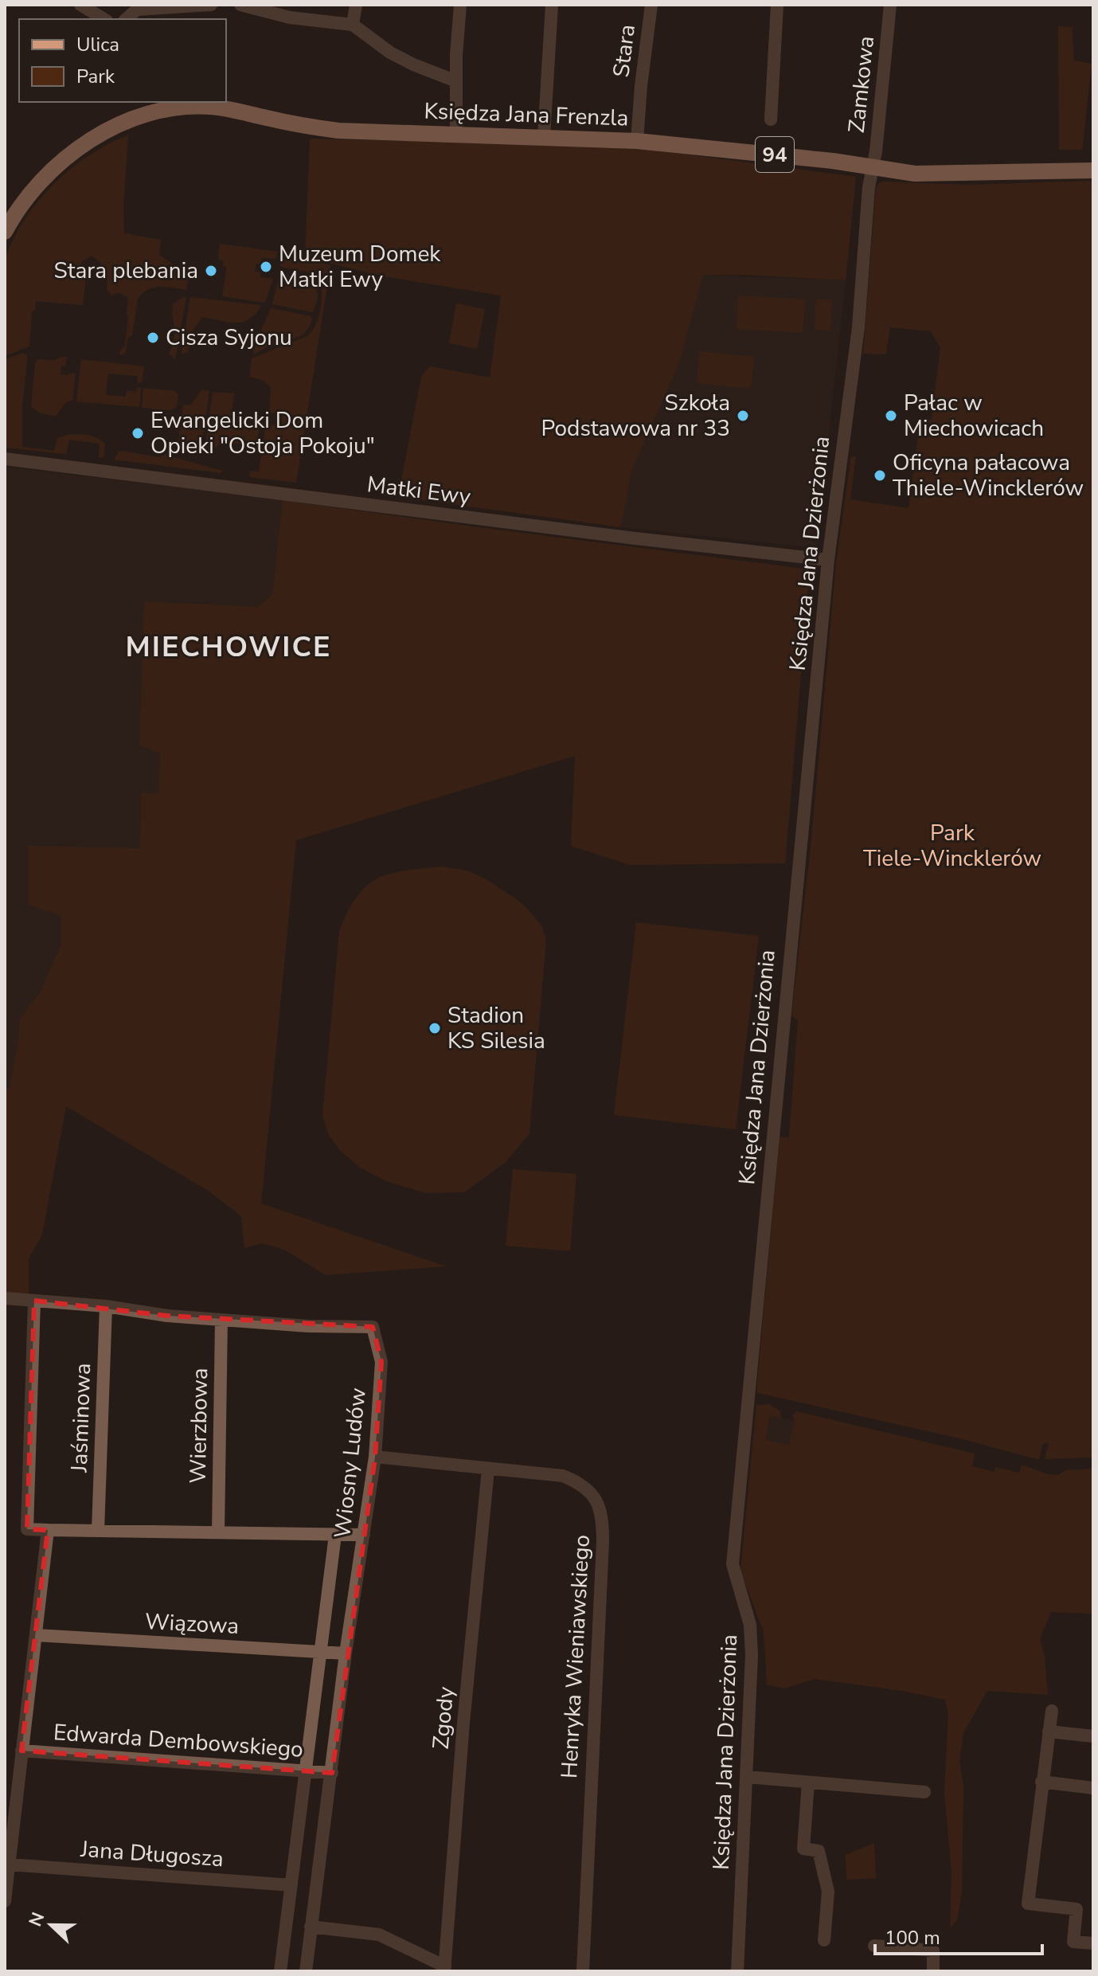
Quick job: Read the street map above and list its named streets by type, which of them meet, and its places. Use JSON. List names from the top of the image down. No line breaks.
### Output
{"streets":{"main road":["Księdza Jana Frenzla","94"],"street":["Stara","Zamkowa","Matki Ewy","Księdza Jana Dzierżonia","Jaśminowa","Wierzbowa","Wiosny Ludów","Wiązowa","Henryka Wieniawskiego","Zgody","Edwarda Dembowskiego","Jana Długosza"]},"crossings":[["Stara","Księdza Jana Frenzla"],["Zamkowa","Księdza Jana Frenzla"],["Zamkowa","Księdza Jana Dzierżonia"],["Księdza Jana Frenzla","Księdza Jana Dzierżonia"],["Matki Ewy","Księdza Jana Dzierżonia"],["Jaśminowa","Wiosny Ludów"],["Wierzbowa","Wiosny Ludów"],["Wiosny Ludów","Wiązowa"],["Wiosny Ludów","Henryka Wieniawskiego"],["Wiosny Ludów","Edwarda Dembowskiego"],["Wiosny Ludów","Jana Długosza"],["Henryka Wieniawskiego","Zgody"]],"districts":["MIECHOWICE"],"parks":["Park Tiele-Wincklerów"],"places":["Muzeum Domek Matki Ewy","Stara plebania","Cisza Syjonu","Szkoła Podstawowa nr 33","Pałac w Miechowicach","Ewangelicki Dom Opieki \"Ostoja Pokoju\"","Oficyna pałacowa Thiele-Wincklerów","Stadion KS Silesia"],"legend":["Ulica","Park"],"scale_bar":"100 m","north":"left"}
